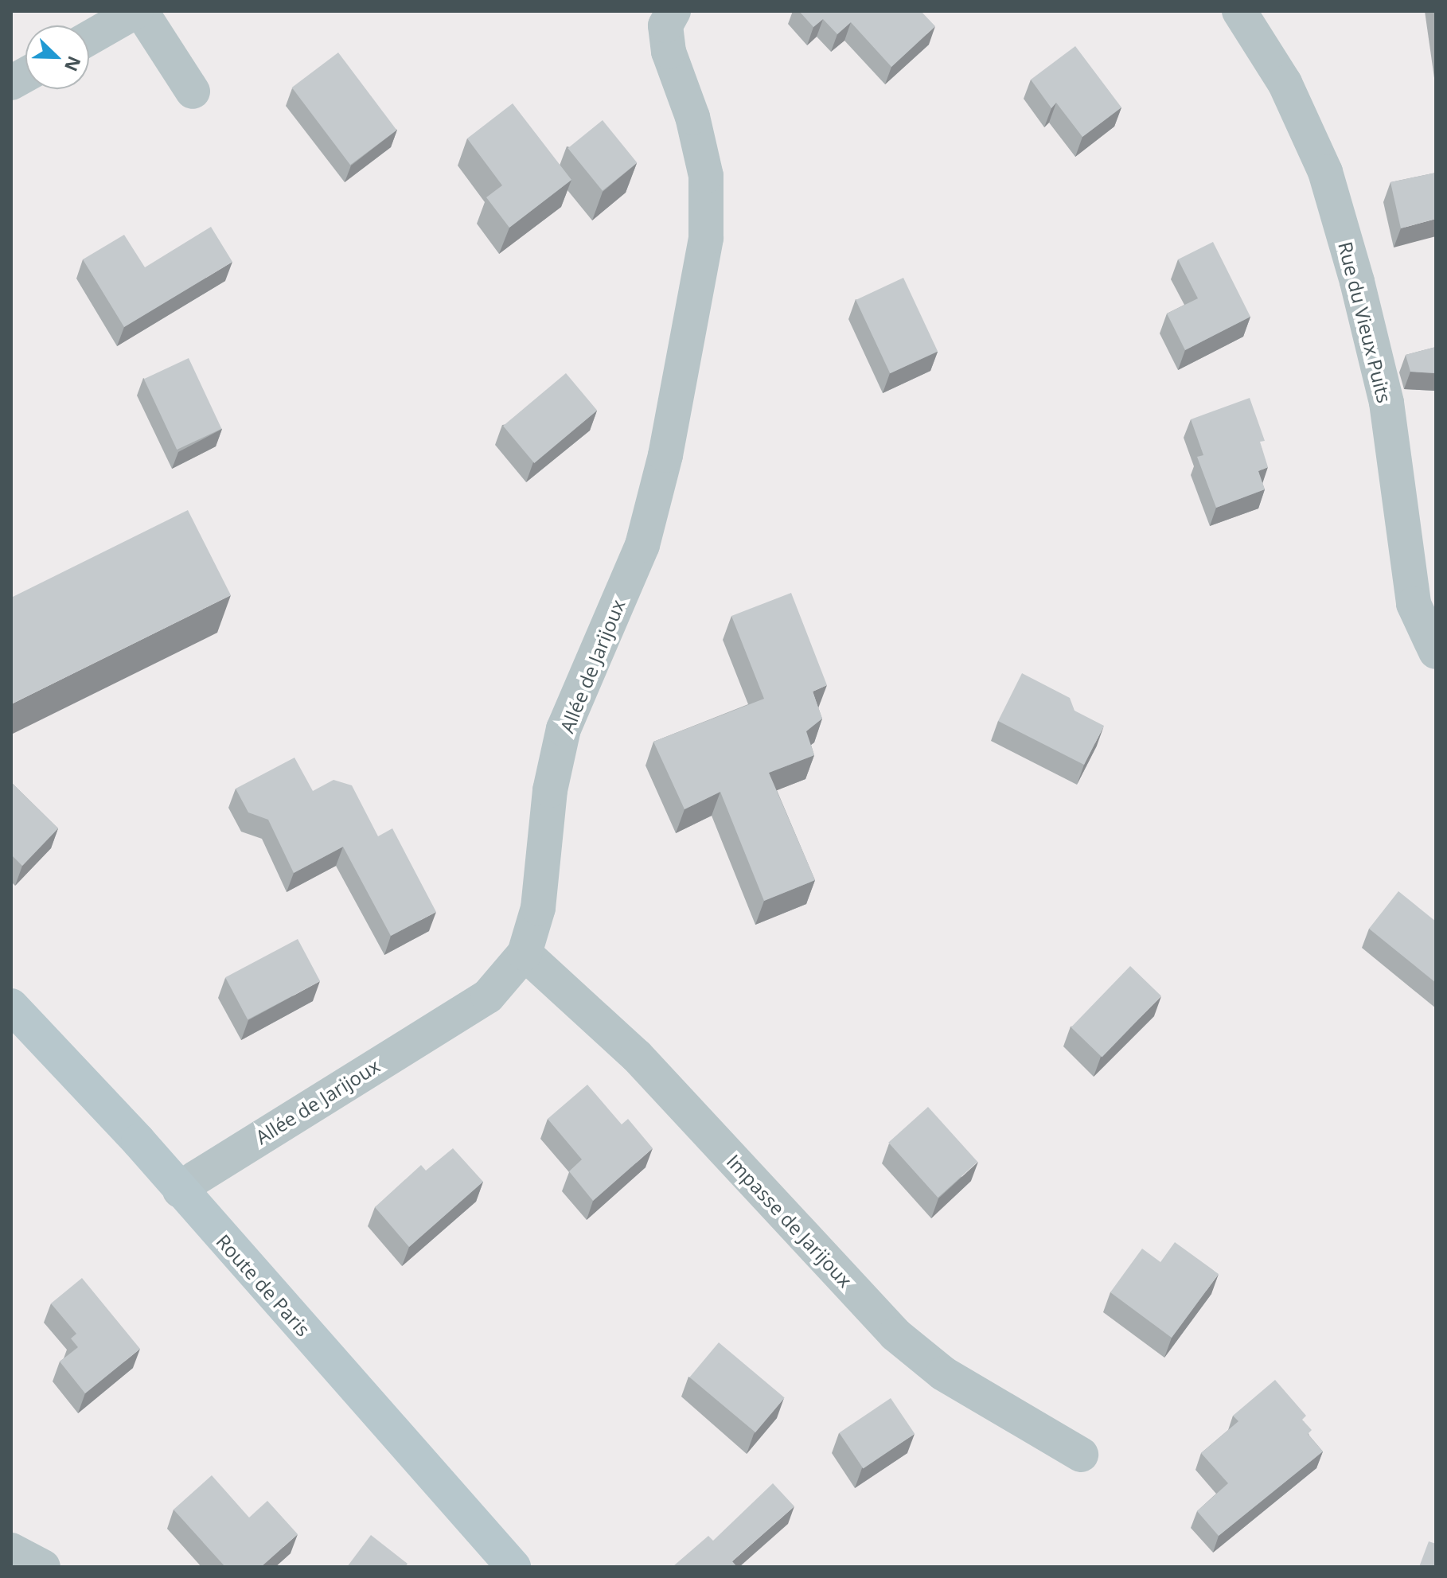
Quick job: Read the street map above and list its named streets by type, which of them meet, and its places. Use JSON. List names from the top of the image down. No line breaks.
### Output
{"streets":{"main road":["Route de Paris"],"street":["Rue du Vieux Puits","Allée de Jarijoux","Impasse de Jarijoux"]},"crossings":[["Allée de Jarijoux","Impasse de Jarijoux"],["Allée de Jarijoux","Route de Paris"]],"north":"bottom right"}
